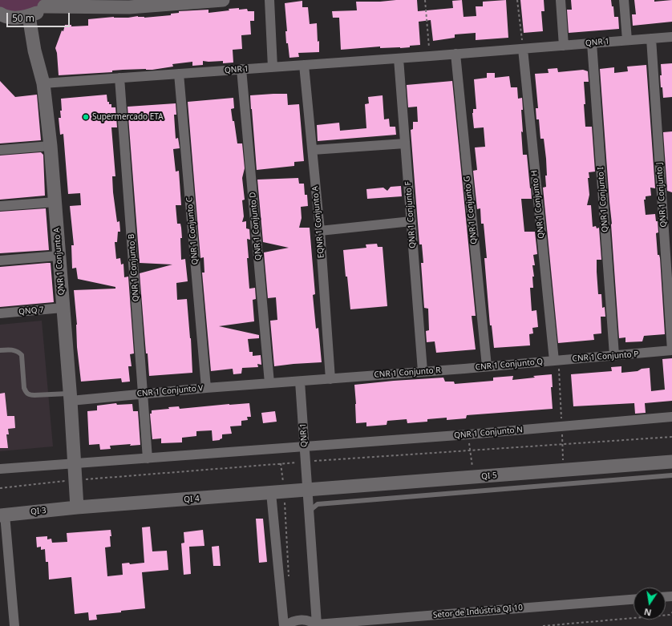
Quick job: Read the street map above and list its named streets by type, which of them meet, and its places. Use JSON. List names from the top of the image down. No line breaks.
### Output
{"streets":{"street":["QNR 1","QNR 1 Conjunto J","QNR 1 Conjunto I","QNR 1 Conjunto H","QNR 1 Conjunto G","QNR 1 Conjunto F","EQNR 1 Conjunto A","QNR 1 Conjunto D","QNR 1 Conjunto C","QNR 1 Conjunto A","QNR 1 Conjunto B","QNQ 7","CNR 1 Conjunto P","CNR 1 Conjunto Q","CNR 1 Conjunto R","CNR 1 Conjunto V","QNR 1 Conjunto N","QI 5","QI 4","QI 3","Setor de Indústria QI 10"]},"crossings":[["QNR 1","QNR 1 Conjunto J"],["QNR 1","QNR 1 Conjunto I"],["QNR 1","QNR 1 Conjunto H"],["QNR 1","QNR 1 Conjunto G"],["QNR 1","QNR 1 Conjunto F"],["QNR 1","EQNR 1 Conjunto A"],["QNR 1","QNR 1 Conjunto D"],["QNR 1","QNR 1 Conjunto C"],["QNR 1","QNR 1 Conjunto A"],["QNR 1","QNR 1 Conjunto B"],["QNR 1","QNR 1 Conjunto N"],["QNR 1","QI 5"],["QNR 1","QI 4"],["QNR 1","Setor de Indústria QI 10"],["QNR 1 Conjunto J","CNR 1 Conjunto P"],["QNR 1 Conjunto I","CNR 1 Conjunto P"],["QNR 1 Conjunto H","CNR 1 Conjunto P"],["QNR 1 Conjunto H","CNR 1 Conjunto Q"],["QNR 1 Conjunto G","CNR 1 Conjunto Q"],["QNR 1 Conjunto F","CNR 1 Conjunto R"],["EQNR 1 Conjunto A","CNR 1 Conjunto R"],["QNR 1 Conjunto D","CNR 1 Conjunto V"],["QNR 1 Conjunto C","CNR 1 Conjunto V"],["QNR 1 Conjunto A","QNQ 7"],["QNR 1 Conjunto A","CNR 1 Conjunto V"],["QNR 1 Conjunto A","QNR 1 Conjunto N"],["QNR 1 Conjunto A","QI 4"],["QNR 1 Conjunto A","QI 3"],["QNR 1 Conjunto B","CNR 1 Conjunto V"],["QNR 1 Conjunto B","QNR 1 Conjunto N"],["CNR 1 Conjunto P","CNR 1 Conjunto Q"],["CNR 1 Conjunto Q","CNR 1 Conjunto R"],["QI 5","QI 4"],["QI 4","QI 3"]],"places":["Supermercado ETA"],"scale_bar":"50 m","north":"bottom"}
